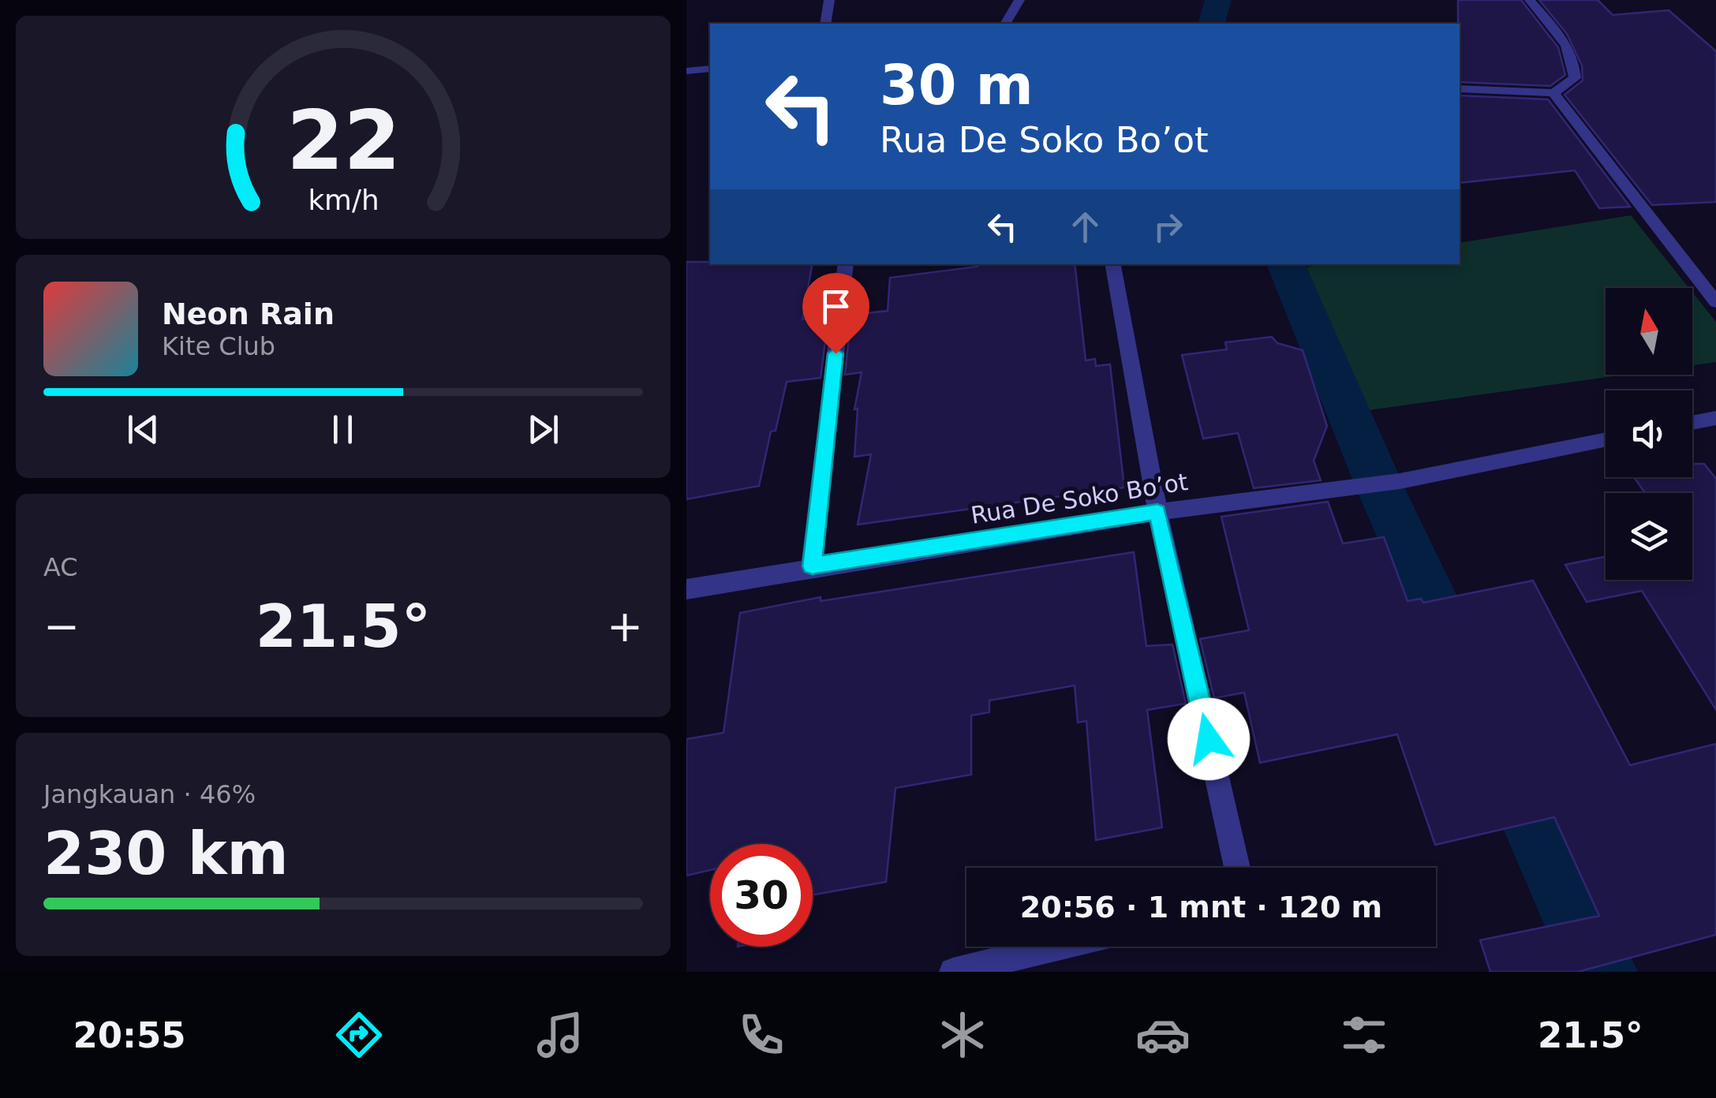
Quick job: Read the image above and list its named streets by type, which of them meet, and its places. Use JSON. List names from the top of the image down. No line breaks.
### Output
{"streets":{"street":["Rua De Soko Bo’ot"]},"north":"top","page":{"turn":["30 m","Rua De Soko Bo’ot"],"song":["Neon Rain","Kite Club"],"tile":["AC",["Jangkauan · 46%","230 km"]],"heat":["−","21.5°","+"],"limit":"30","trip":"20:56 · 1 mnt · 120 m","tabs":["20:55","21.5°"],"gauge":["22","km/h"]}}
